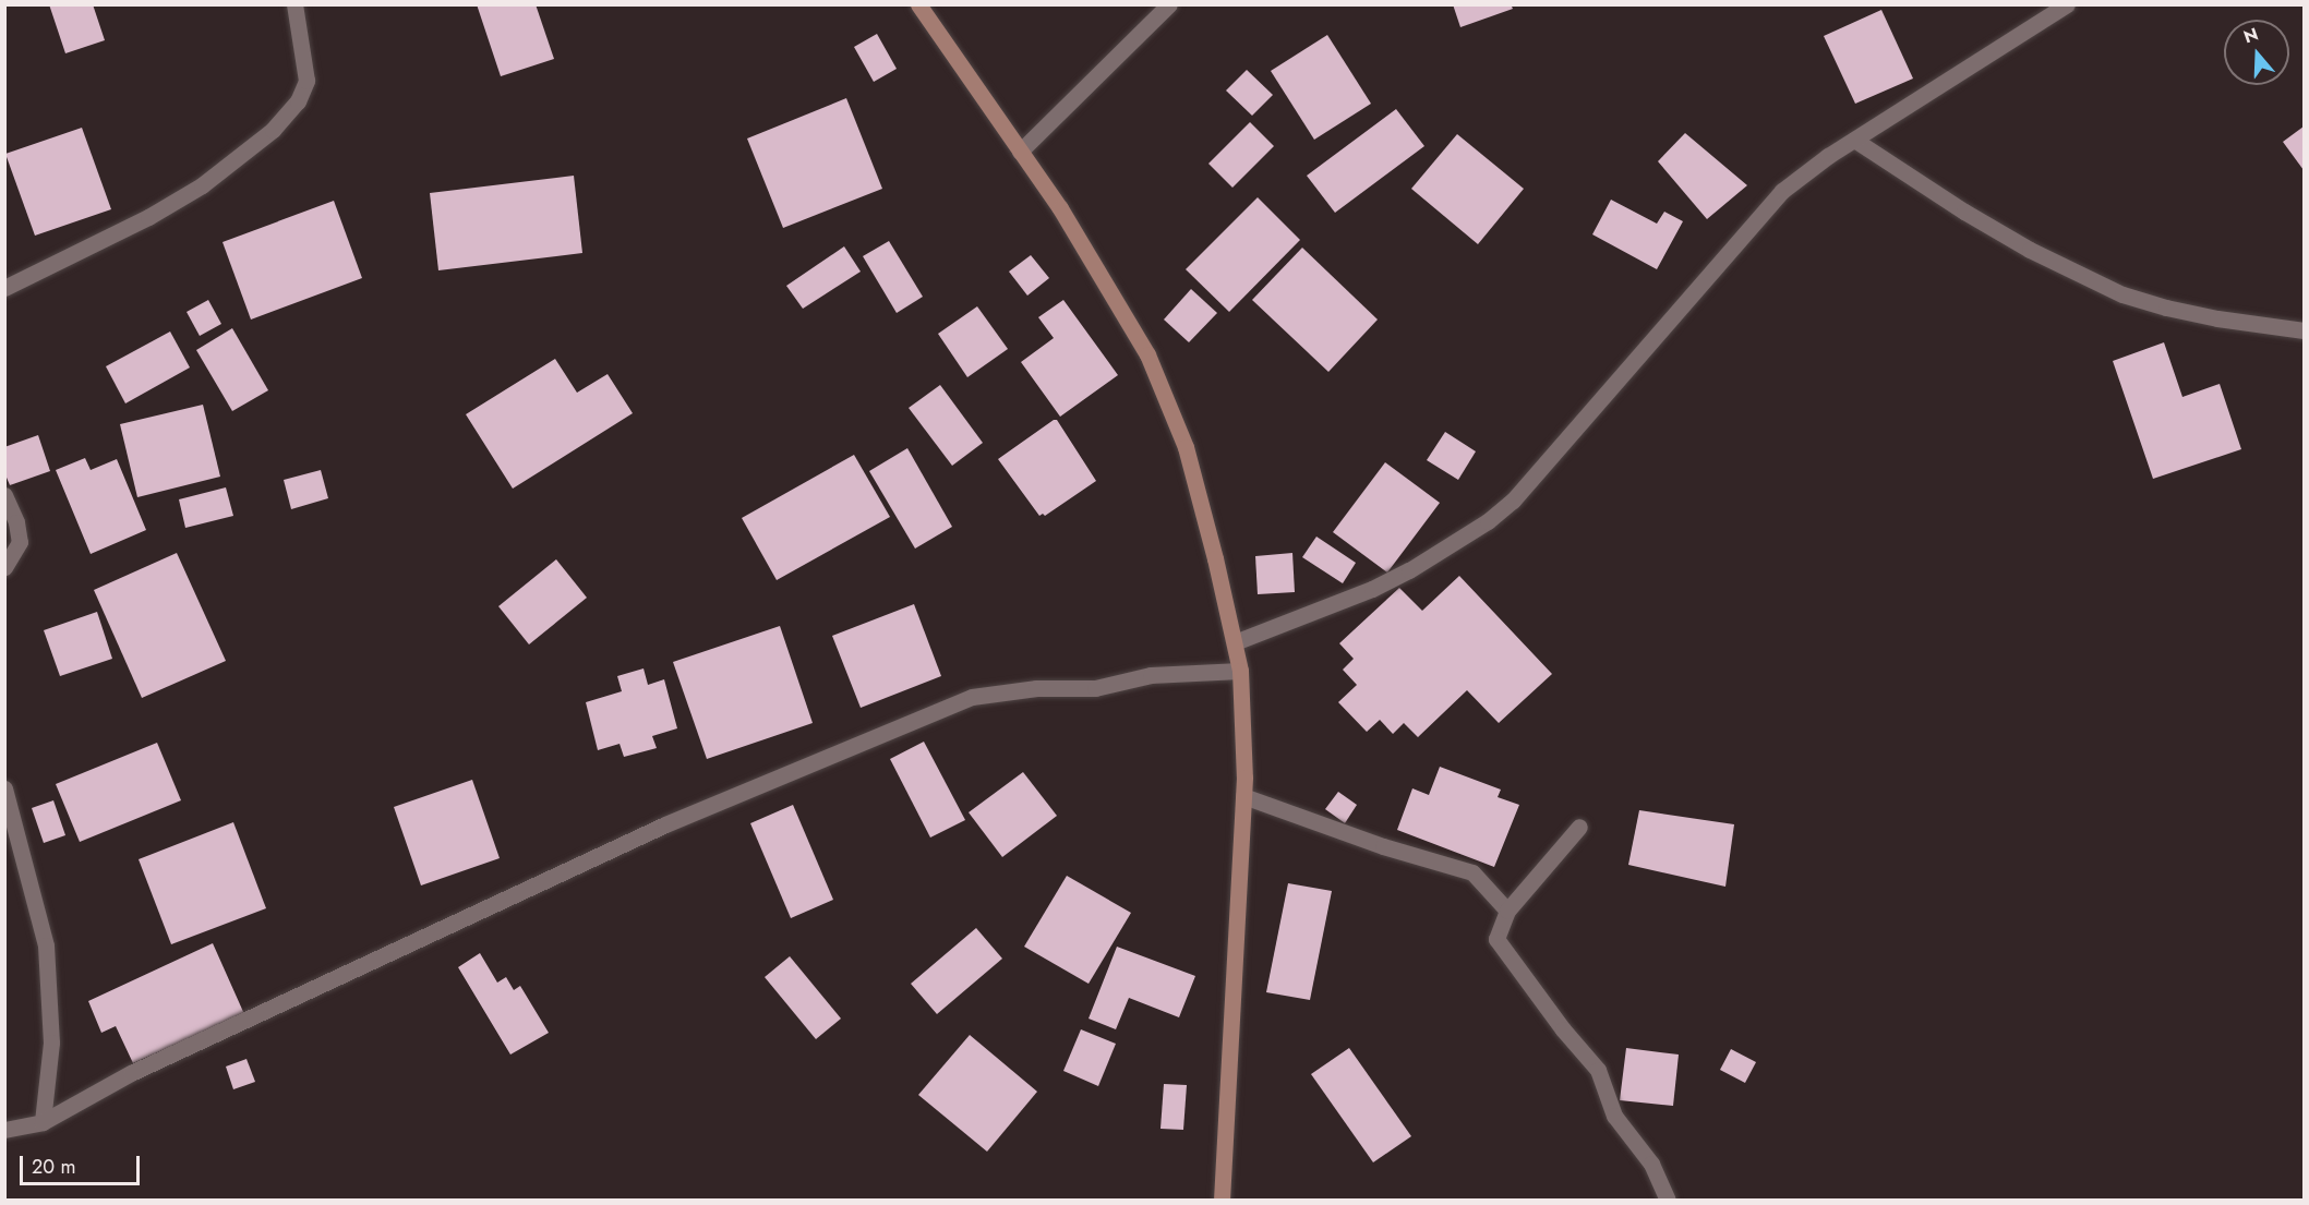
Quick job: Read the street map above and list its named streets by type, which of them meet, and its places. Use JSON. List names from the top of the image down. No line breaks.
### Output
{"scale_bar":"20 m","north":"top"}
